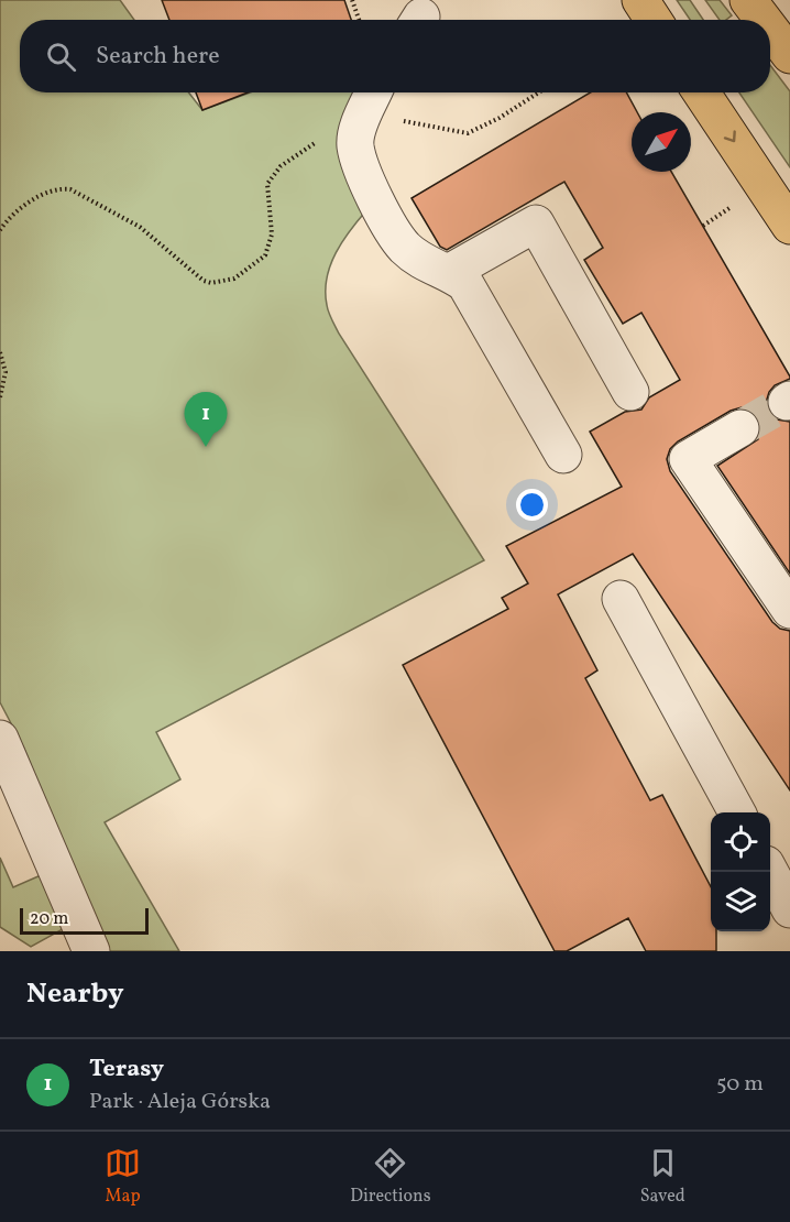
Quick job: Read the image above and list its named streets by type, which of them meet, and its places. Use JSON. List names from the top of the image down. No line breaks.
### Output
{"scale_bar":"20 m","north":"top right","page":{"search":"Search here","pins":"1","scale":"20 m","heading":"Nearby","list":[{"mark":"1","name":"Terasy","note":"Park · Aleja Górska","value":"50 m"}],"nav":["Map","Directions","Saved"]}}
